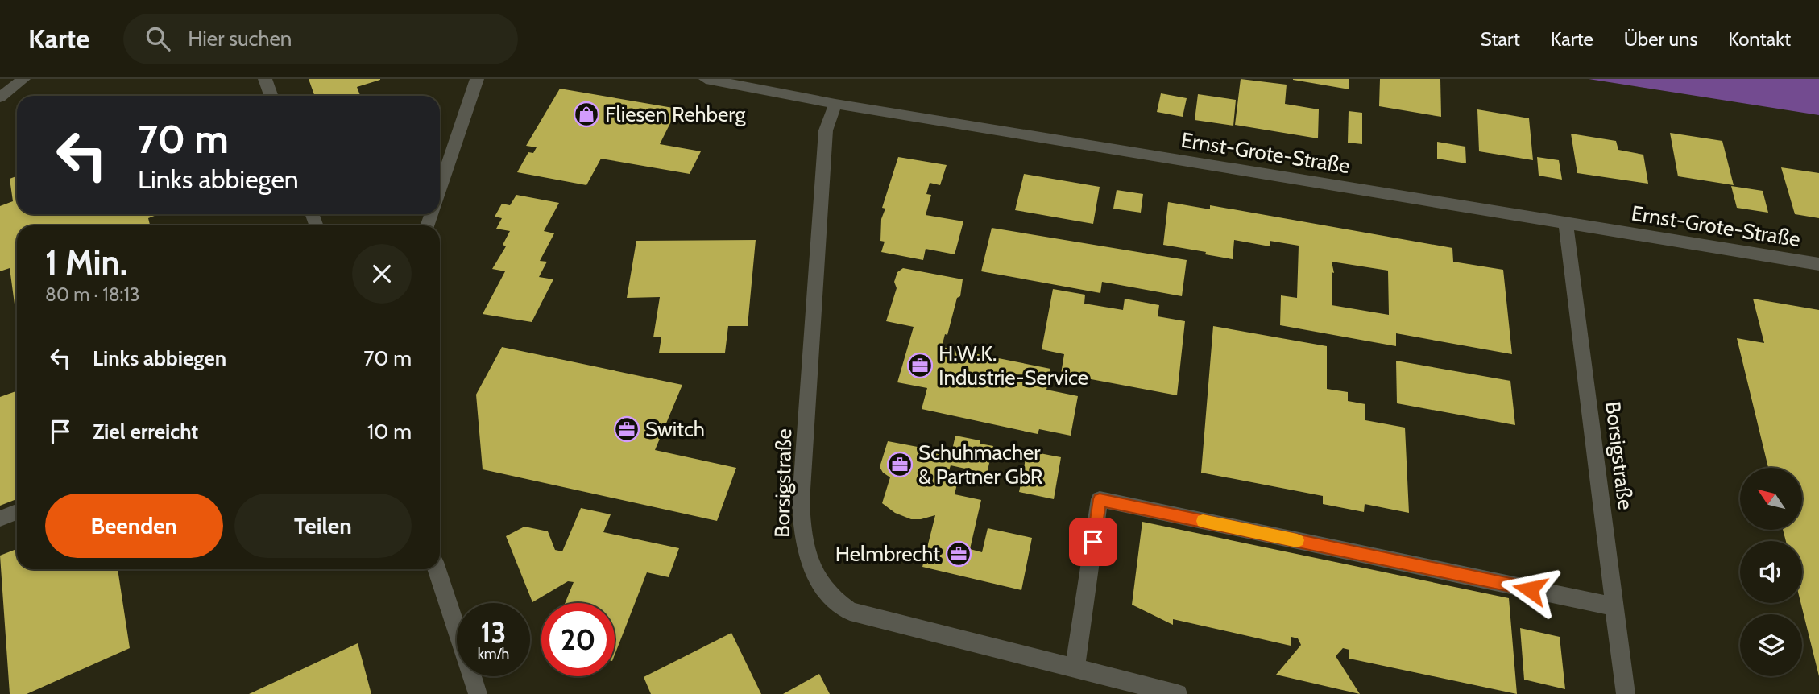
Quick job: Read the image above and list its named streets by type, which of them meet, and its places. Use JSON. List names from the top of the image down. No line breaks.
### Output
{"streets":{"street":["Ernst-Grote-Straße","Borsigstraße"]},"crossings":[["Ernst-Grote-Straße","Borsigstraße"]],"places":{"shop":["Fliesen Rehberg"],"office":["H.W.K. Industrie-Service","Switch","Schuhmacher & Partner GbR","Helmbrecht"]},"north":"top left","page":{"header":"Karte","search":"Hier suchen","nav":["Start","Karte","Über uns","Kontakt"],"turn":["70 m","Links abbiegen"],"heading":["1 Min.","80 m · 18:13"],"list":[{"name":"Links abbiegen","value":"70 m"},{"name":"Ziel erreicht","value":"10 m"}],"buttons":["Beenden","Teilen"],"speed":"13 km/h","limit":"20"}}
